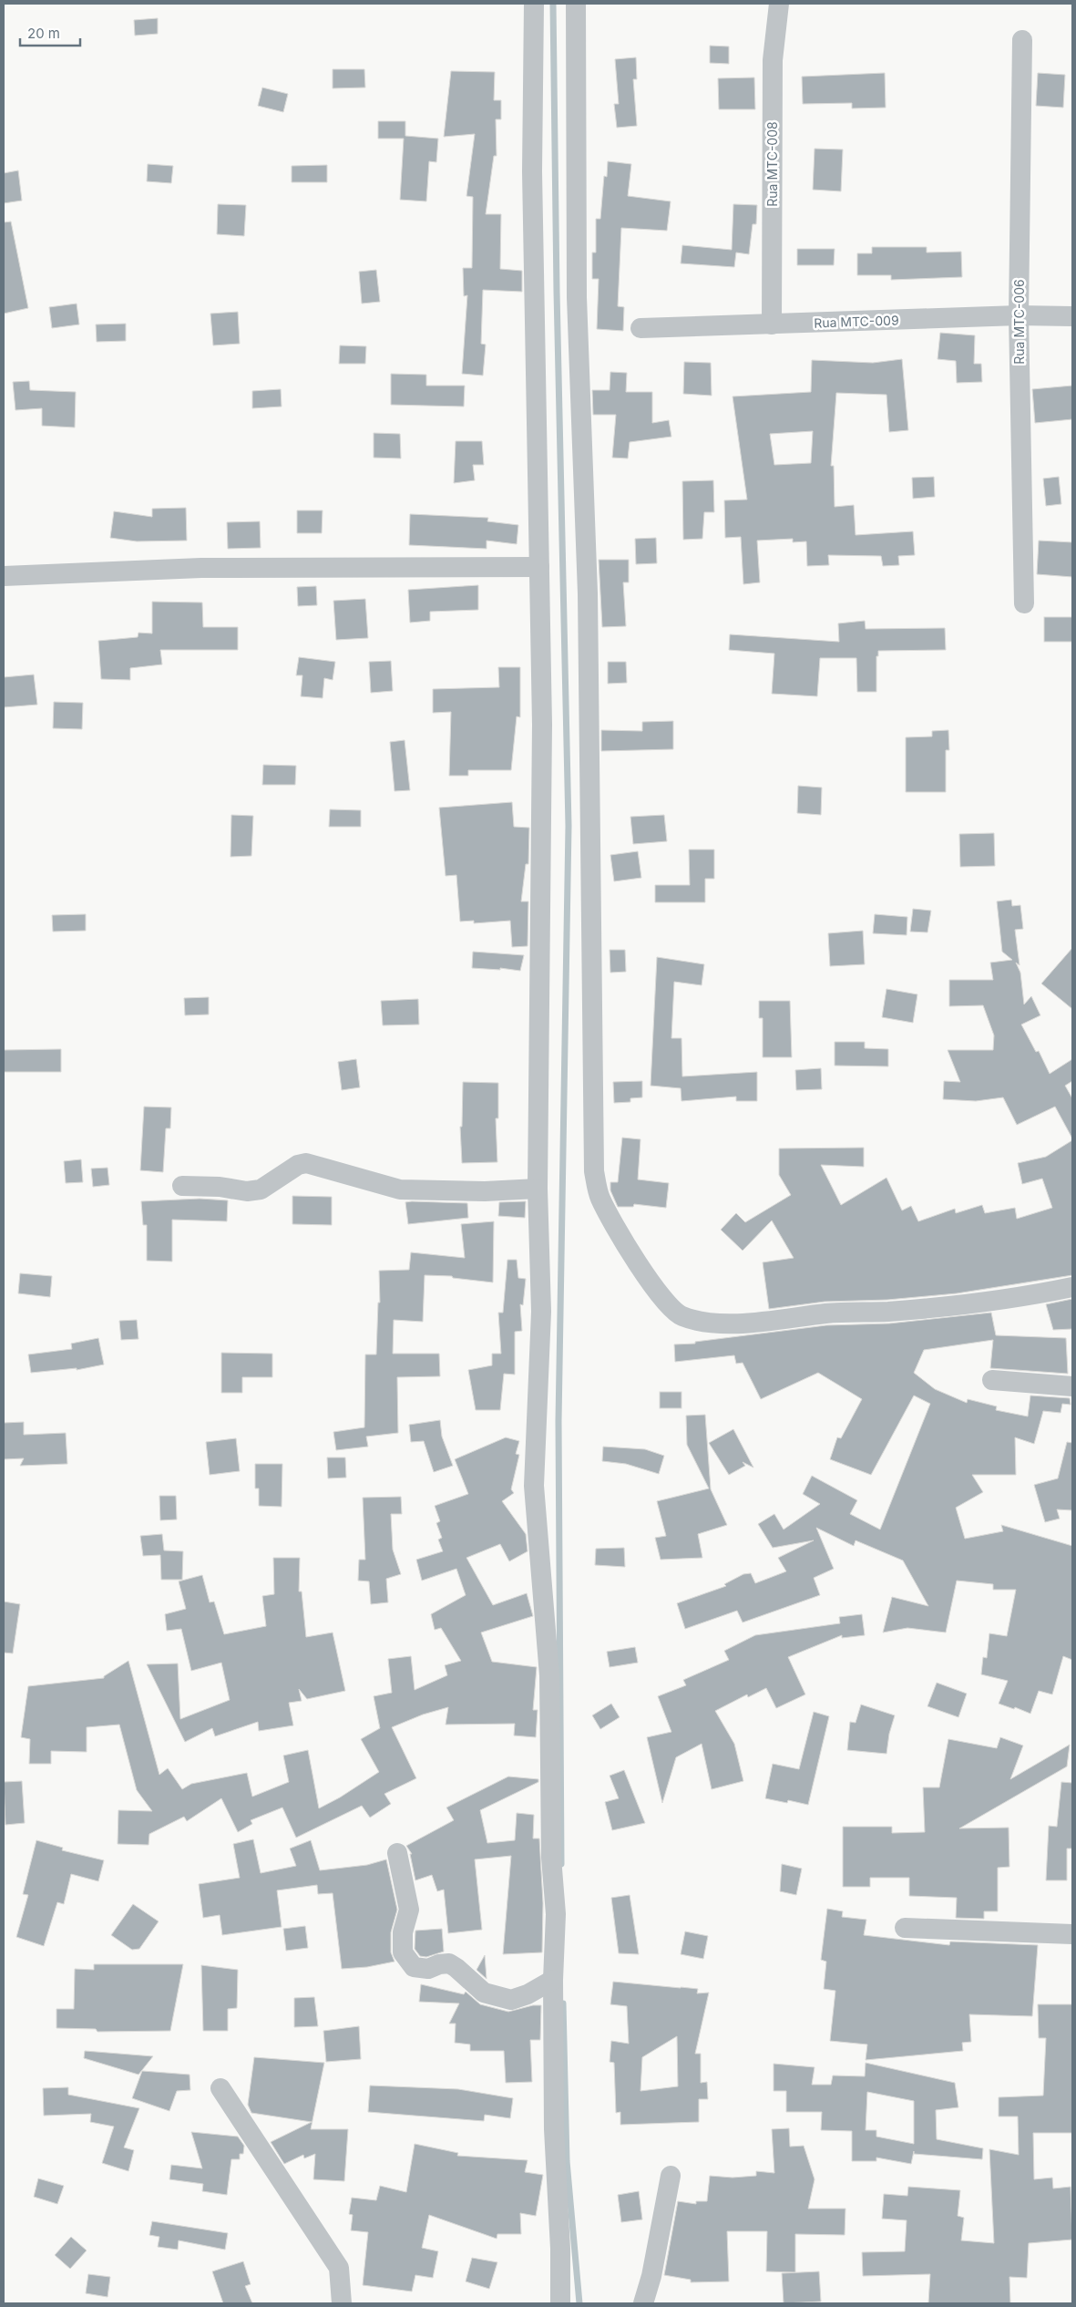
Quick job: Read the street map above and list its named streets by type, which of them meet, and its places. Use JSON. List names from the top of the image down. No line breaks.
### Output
{"streets":{"street":["Rua MTC-008","Rua MTC-009","Rua MTC-006"]},"crossings":[["Rua MTC-008","Rua MTC-009"],["Rua MTC-009","Rua MTC-006"]],"scale_bar":"20 m"}
